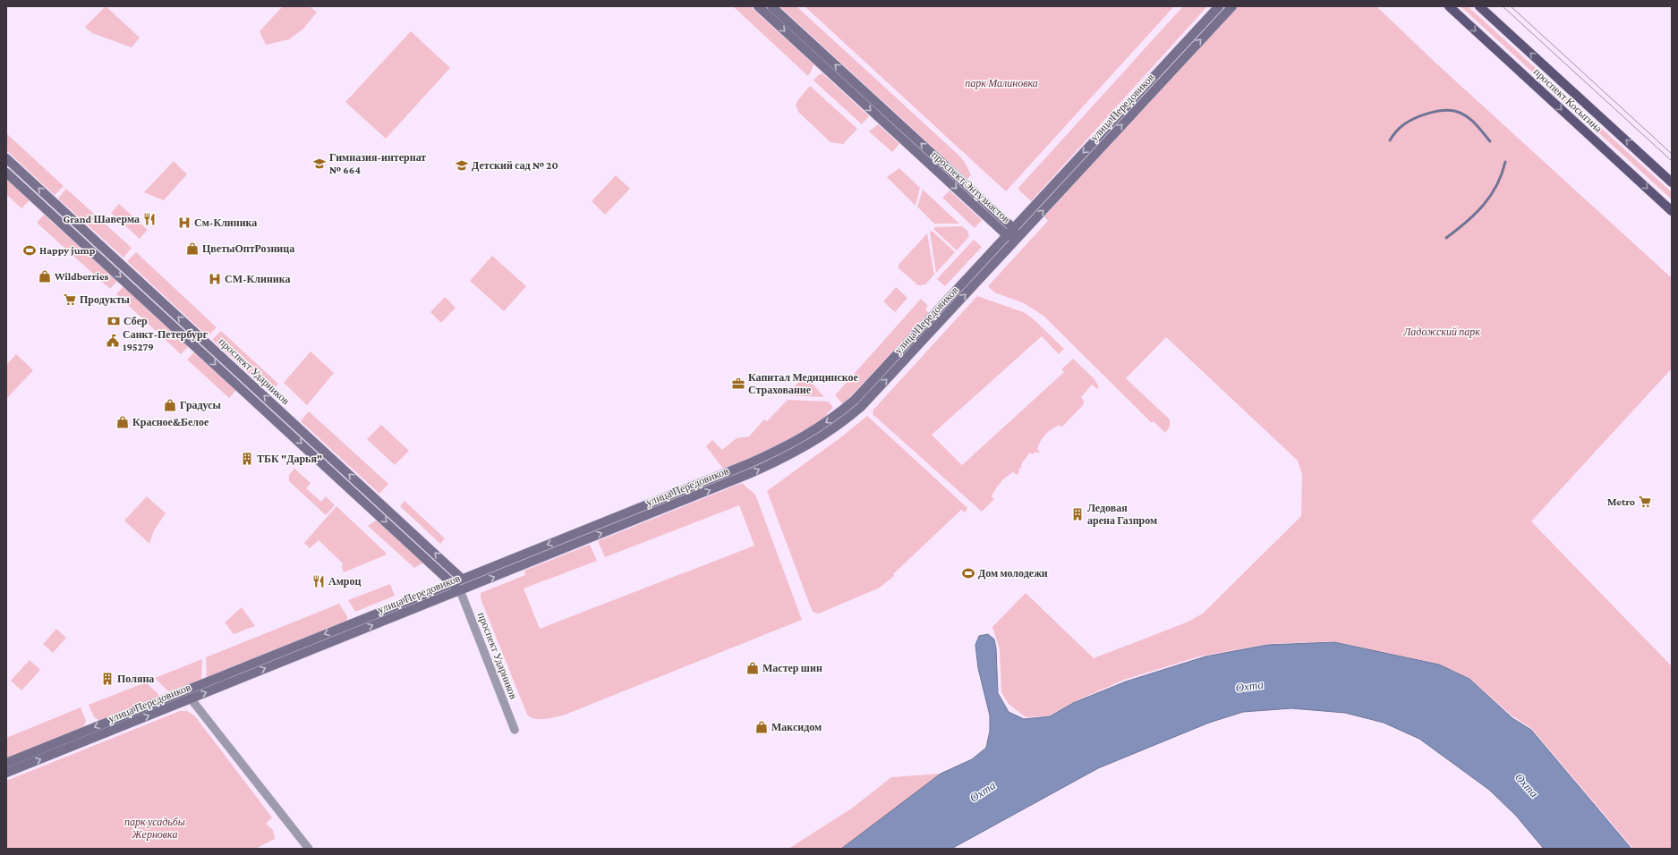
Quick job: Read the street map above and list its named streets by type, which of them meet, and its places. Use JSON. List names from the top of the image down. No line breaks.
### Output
{"streets":{"main road":["проспект Косыгина","улица Передовиков","проспект Энтузиастов","проспект Ударников"]},"crossings":[["улица Передовиков","проспект Энтузиастов"],["улица Передовиков","проспект Ударников"]],"water":["Охта"],"parks":["парк Малиновка","Ладожский парк","парк усадьбы Жерновка"],"places":{"school or university":["Гимназия-интернат № 664","Детский сад № 20"],"restaurant":["Grand Шаверма","Амроц"],"hospital":["См-Клиника","СМ-Клиника"],"shop":["ЦветыОптРозница","Wildberries","Градусы","Красное&Белое","Мастер шин","Максидом"],"sports":["Happy jump","Дом молодежи"],"supermarket":["Продукты","Metro"],"bank":["Сбер"],"public building":["Санкт-Петербург 195279"],"office":["Капитал Медицинское Страхование"],"building":["ТБК \"Дарья\"","Ледовая арена Газпром","Поляна"]}}
